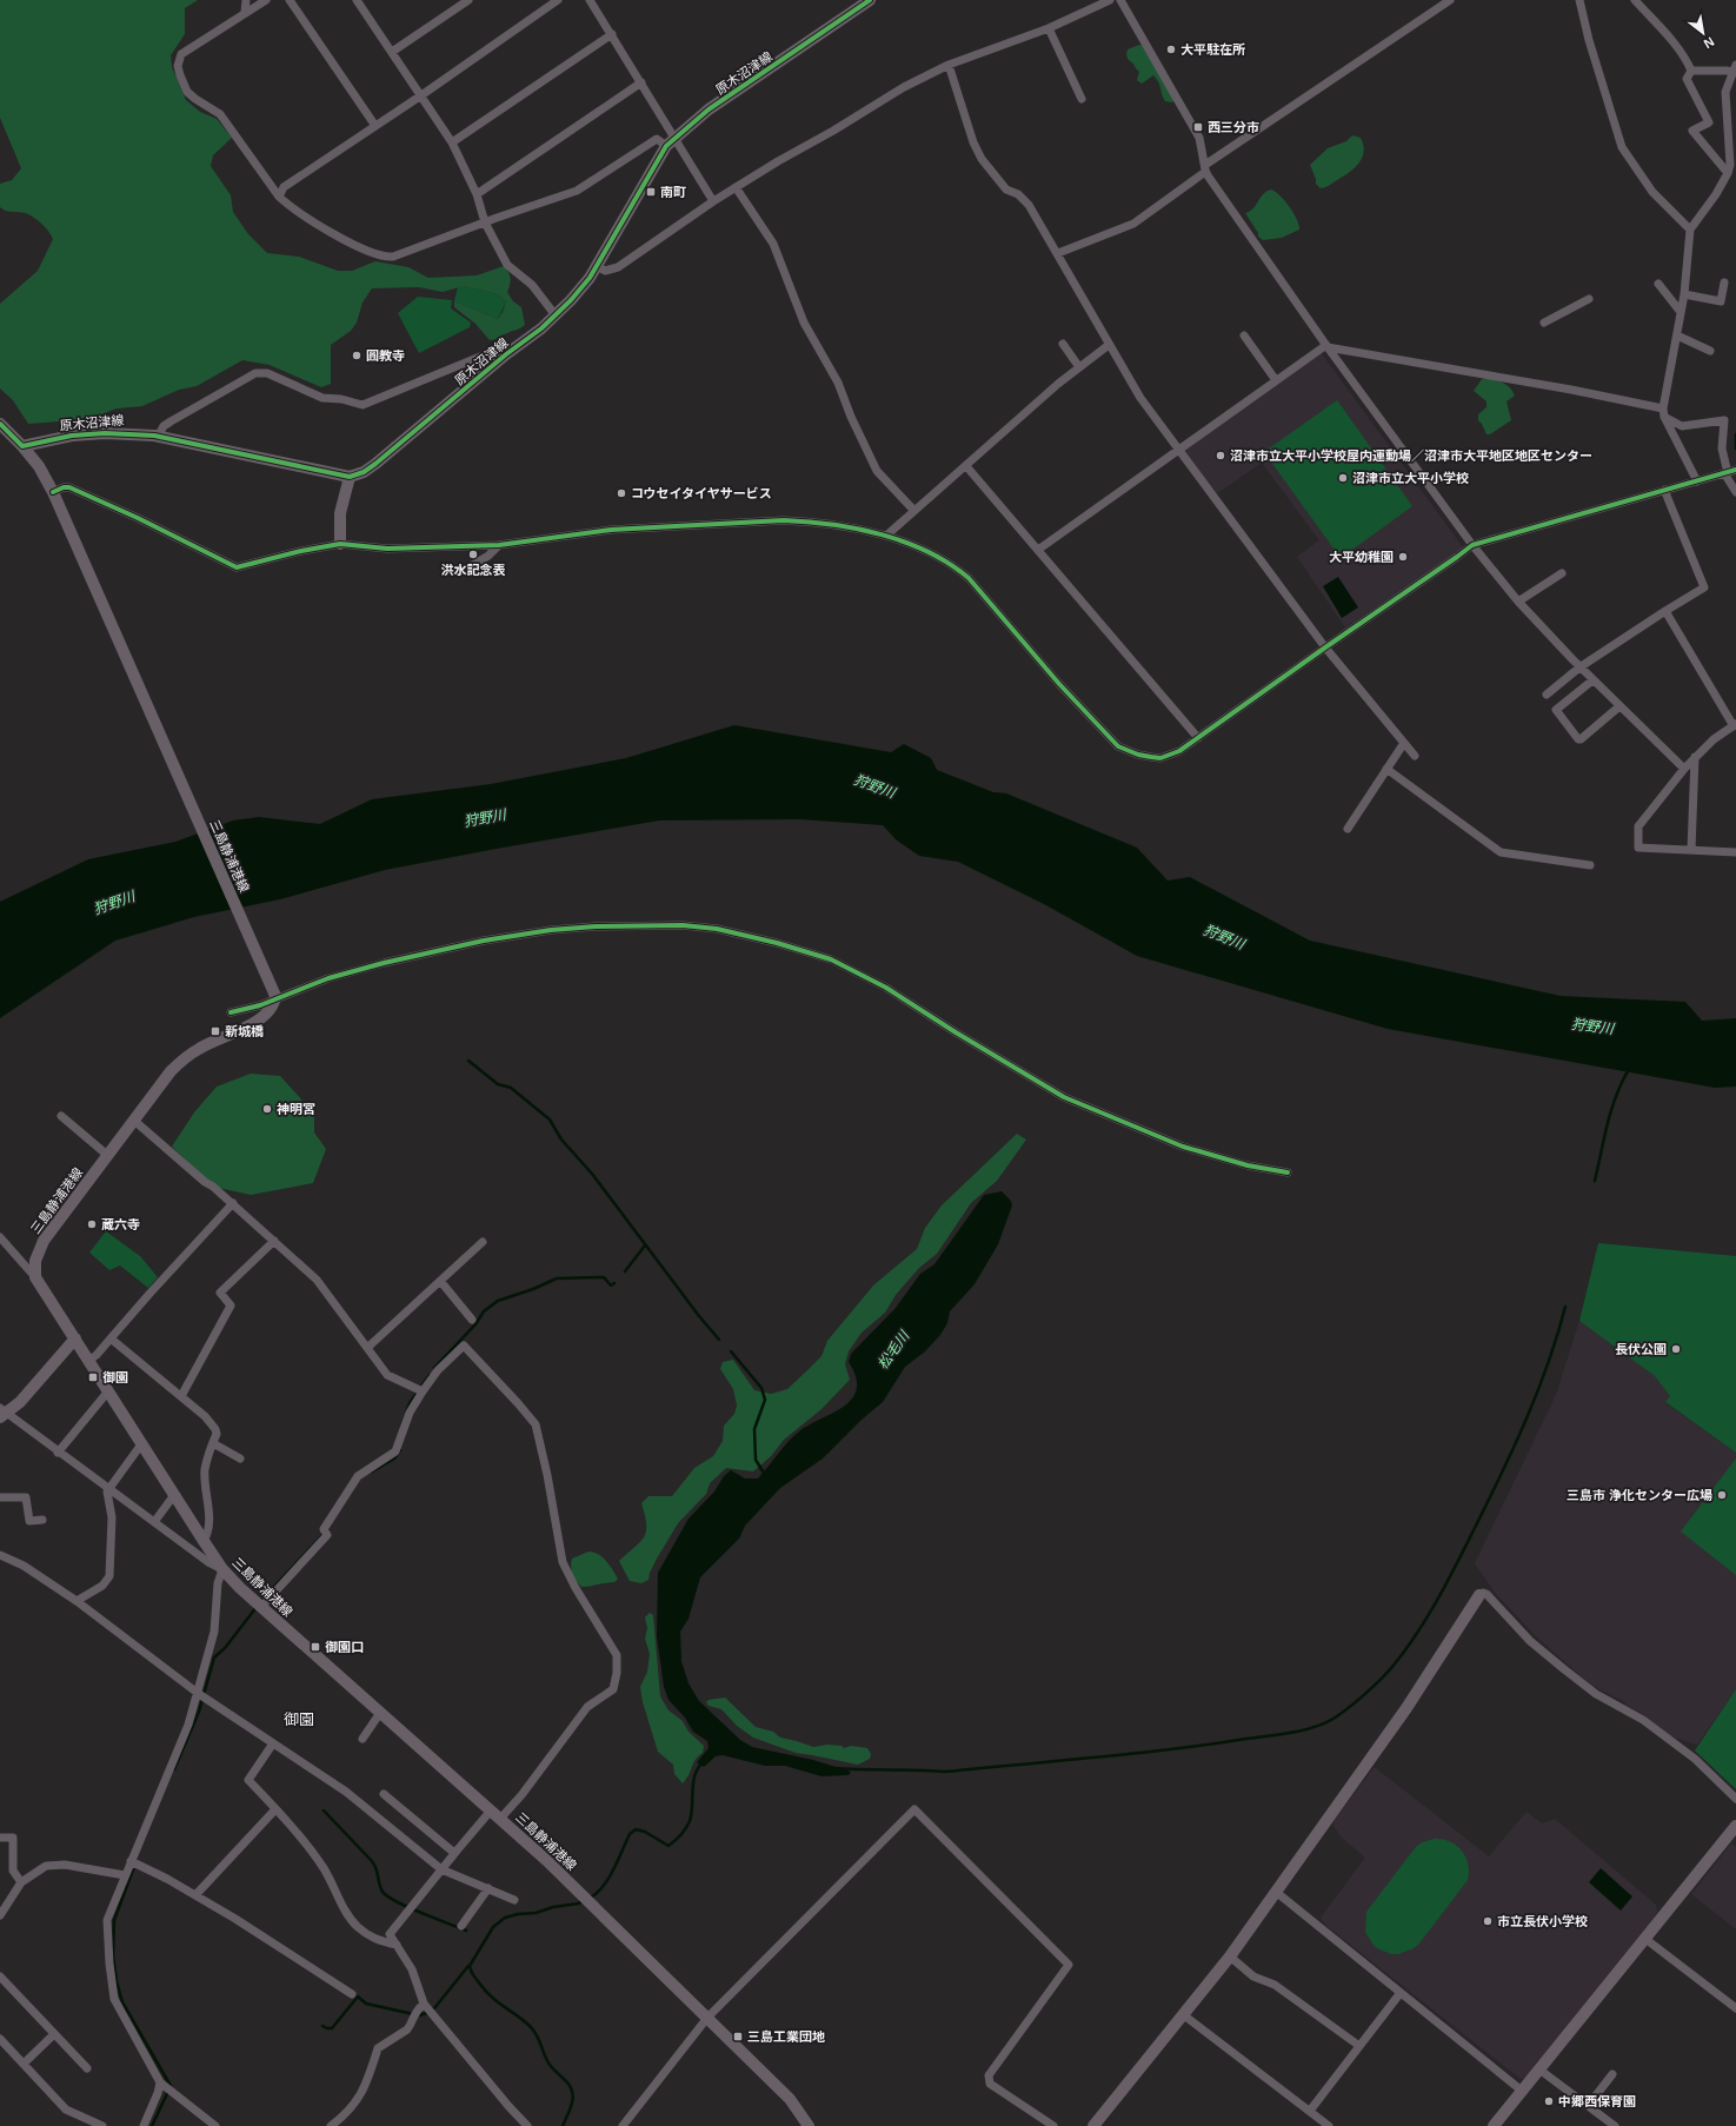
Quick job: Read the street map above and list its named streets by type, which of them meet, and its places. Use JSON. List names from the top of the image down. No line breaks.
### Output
{"streets":{"main road":["原木沼津線","三島静浦港線"]},"crossings":[["原木沼津線","三島静浦港線"]],"districts":["御園"],"water":["狩野川","松毛川"],"places":{"other":["大平駐在所","圓教寺","沼津市立大平小学校屋内運動場／沼津市大平地区地区センター","沼津市立大平小学校","コウセイタイヤサービス","洪水記念表","大平幼稚園","神明宮","蔵六寺","長伏公園","三島市 浄化センター広場","市立長伏小学校","中郷西保育園"],"transit":["西三分市","南町","新城橋","御園","御園口","三島工業団地"]},"north":"bottom right"}
